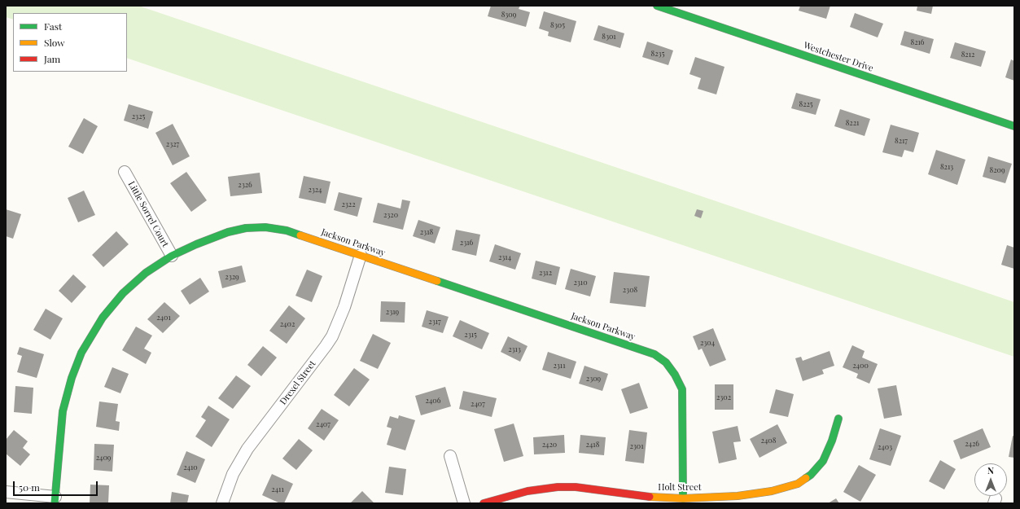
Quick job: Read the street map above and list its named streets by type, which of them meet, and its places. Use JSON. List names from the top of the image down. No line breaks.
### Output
{"streets":{"street":["Westchester Drive","Little Sorrel Court","Jackson Parkway","Drexel Street","Holt Street"]},"crossings":[["Little Sorrel Court","Jackson Parkway"],["Jackson Parkway","Drexel Street"],["Jackson Parkway","Holt Street"]],"house_numbers":["8309","8305","8301","8216","8235","8212","8225","2325","8221","8217","2327","8213","8209","2326","2324","2322","2320","2318","2316","2314","2312","2329","2310","2308","2319","2401","2317","2402","2315","2304","2313","2311","2400","2309","2302","2406","2407","2407","2408","2426","2420","2418","2301","2403","2409","2410","2411"],"legend":["Fast","Slow","Jam"],"scale_bar":"50 m","north":"top"}
